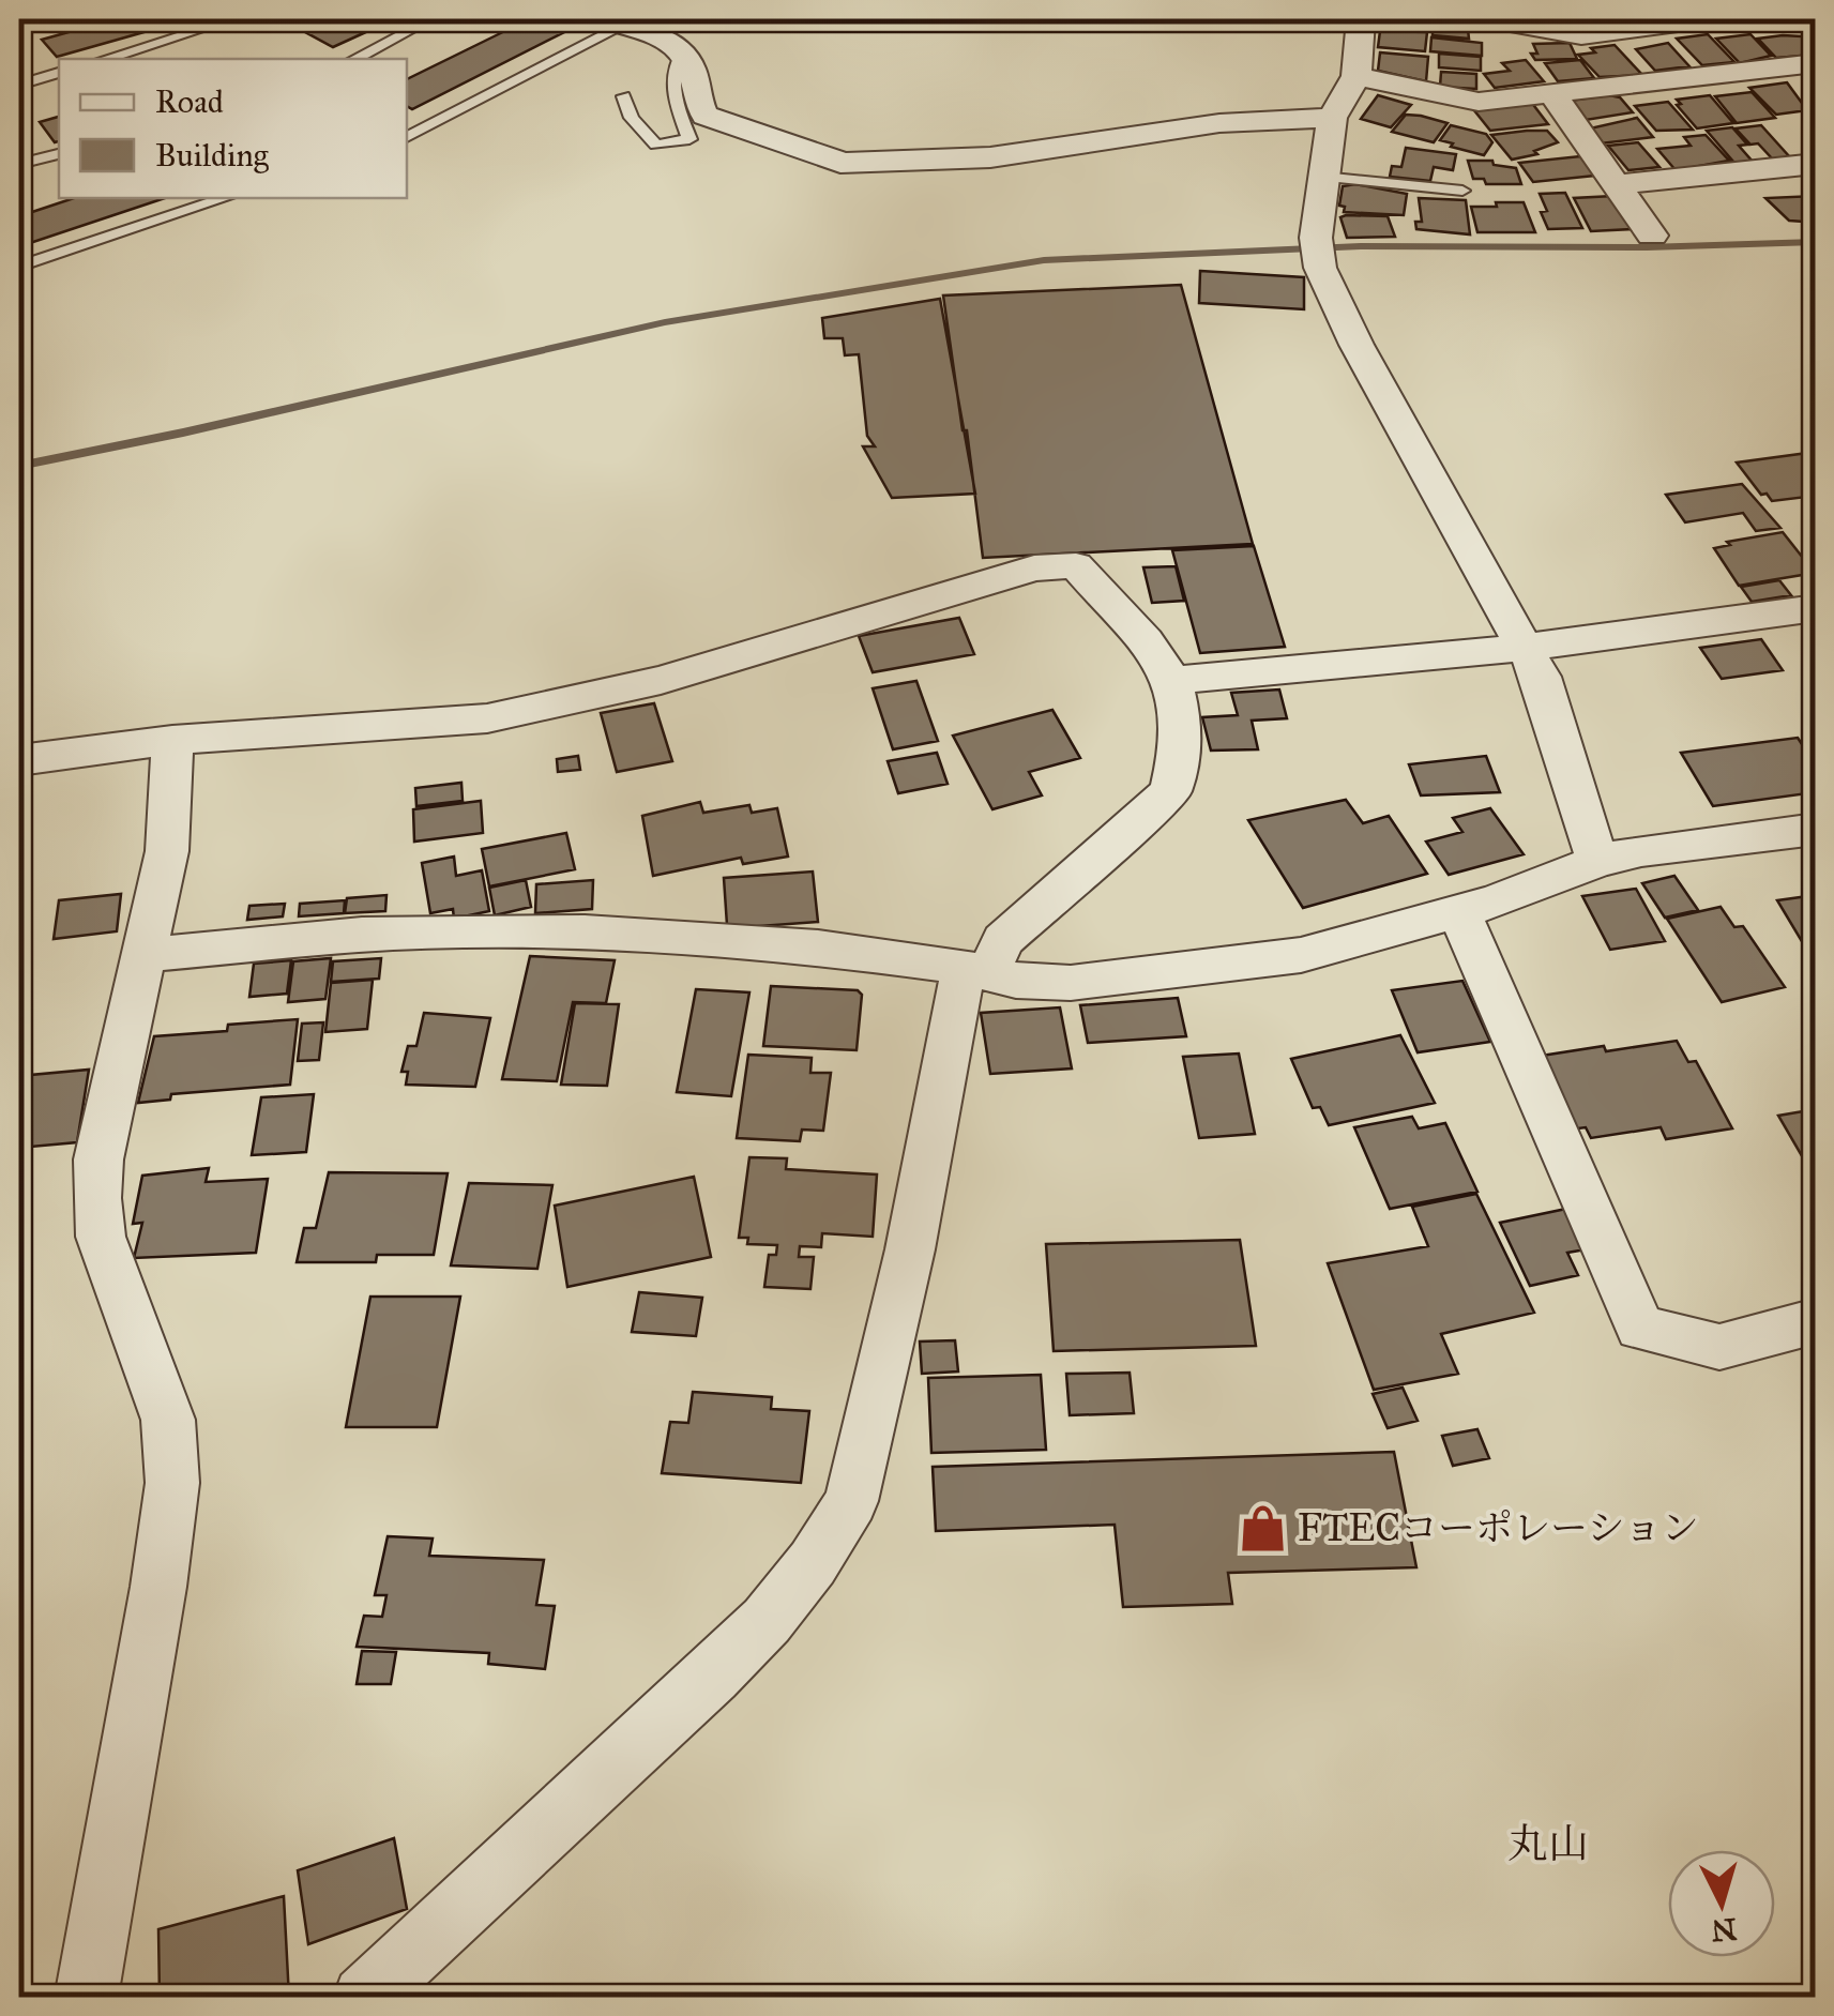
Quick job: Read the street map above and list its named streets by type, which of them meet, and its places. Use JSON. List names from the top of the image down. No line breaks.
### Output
{"districts":["丸山"],"places":{"shop":["FTECコーポレーション"]},"legend":["Road","Building"],"north":"bottom"}
